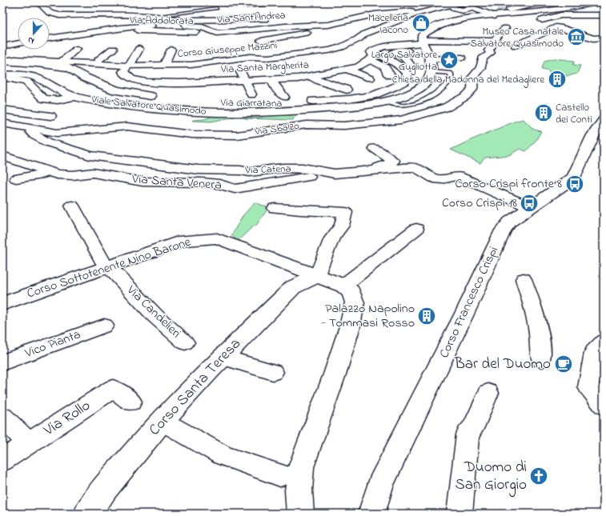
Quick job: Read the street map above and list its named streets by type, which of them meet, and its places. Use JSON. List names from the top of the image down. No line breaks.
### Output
{"streets":{"street":["Via Sant'Andrea","Via Addolorata","Corso Giuseppe Mazzini","Via Santa Margherita","Via Giarratana","Viale Salvatore Quasimodo","Via Sbalzo","Via Catena","Via Santa Venera","Corso Sottotenente Nino Barone","Corso Francesco Crispi","Via Candelieri","Vico Pianta","Corso Santa Teresa","Via Rollo"]},"crossings":[["Via Sant'Andrea","Via Addolorata"],["Via Sant'Andrea","Corso Giuseppe Mazzini"],["Corso Giuseppe Mazzini","Via Santa Margherita"],["Via Giarratana","Viale Salvatore Quasimodo"],["Via Sbalzo","Via Catena"],["Via Catena","Via Santa Venera"],["Via Catena","Corso Francesco Crispi"],["Corso Sottotenente Nino Barone","Via Candelieri"],["Corso Sottotenente Nino Barone","Corso Santa Teresa"]],"places":{"shop":["Macelleria Iacono"],"museum":["Museo Casa natale Salvatore Quasimodo"],"place":["Largo Salvatore Gugliotta"],"building":["Chiesa della Madonna del Medagliere","Castello dei Conti","Palazzo Napolino - Tommasi Rosso"],"bus stop":["Corso Crispi fronte 8","Corso Crispi 18"],"cafe":["Bar del Duomo"],"church":["Duomo di San Giorgio"]},"north":"bottom"}
